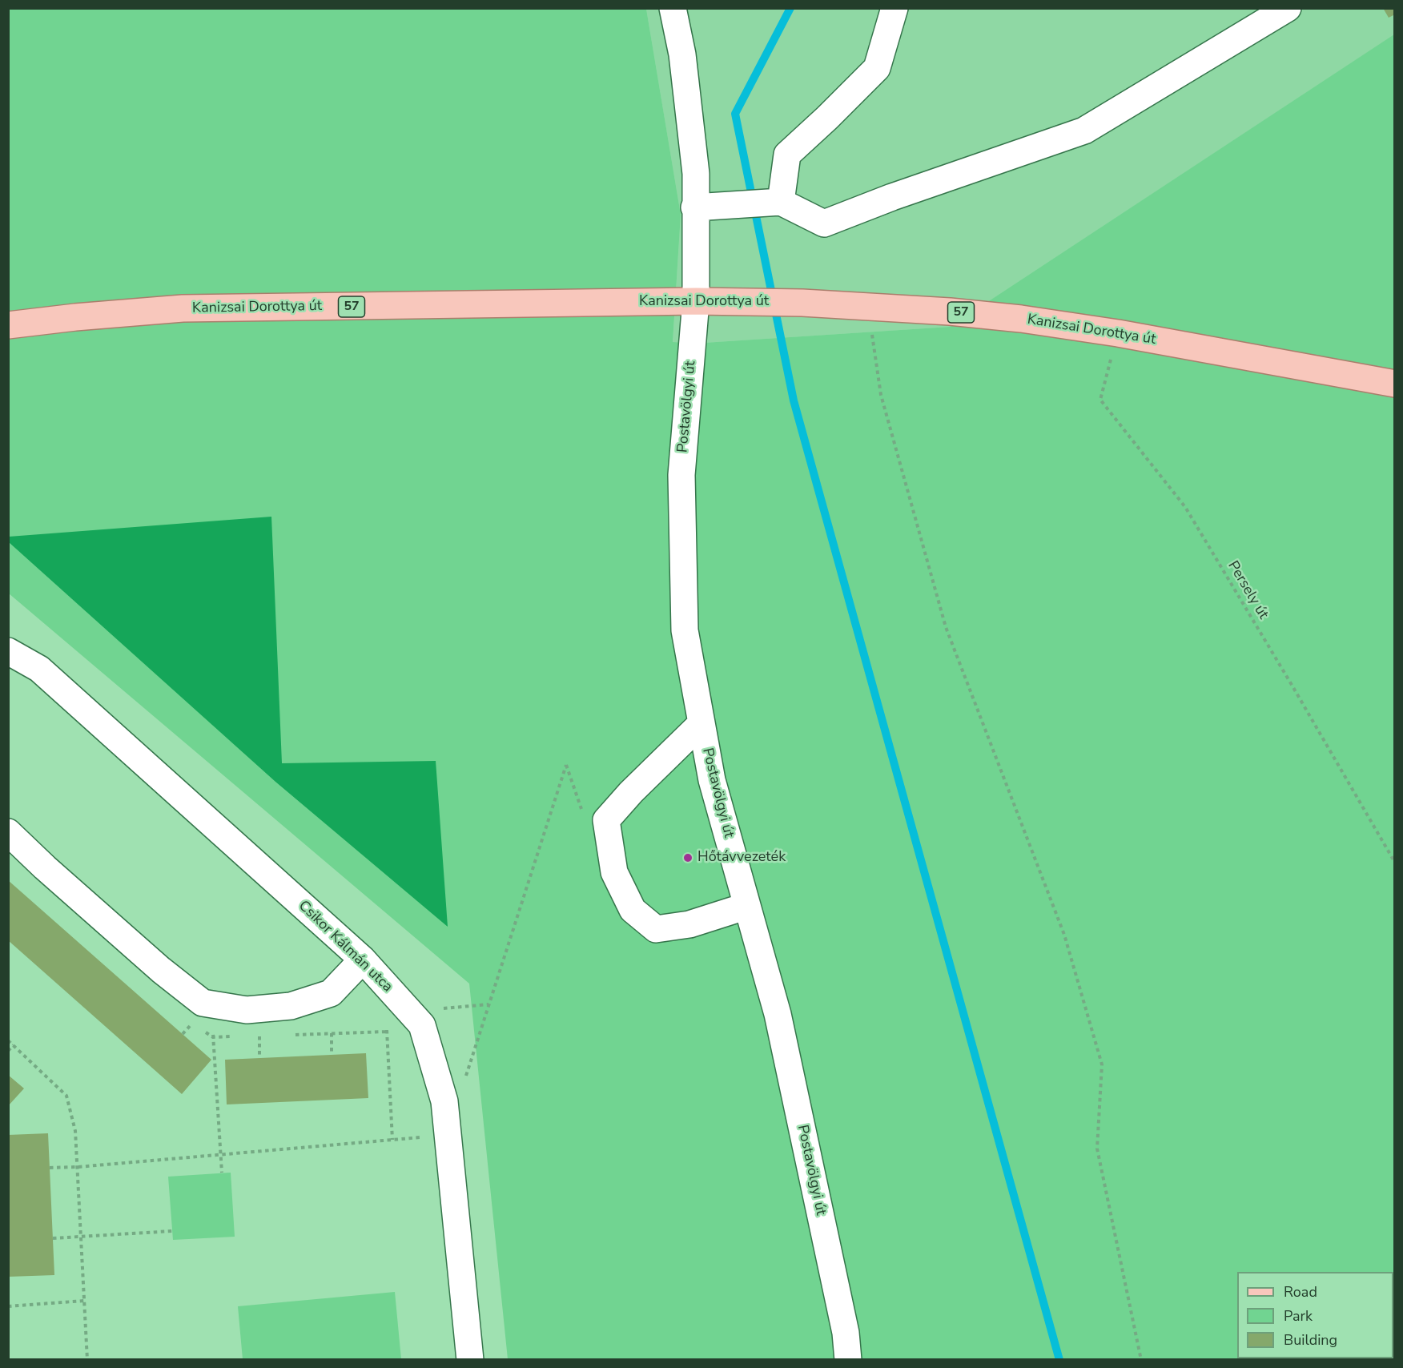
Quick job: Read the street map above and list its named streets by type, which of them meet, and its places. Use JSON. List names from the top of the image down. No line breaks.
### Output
{"streets":{"main road":["Kanizsai Dorottya út","57"],"street":["Postavölgyi út","Csikor Kálmán utca"],"path":["Persely út"]},"crossings":[["Kanizsai Dorottya út","Postavölgyi út"],["Kanizsai Dorottya út","Persely út"]],"places":["Hőtávvezeték"],"legend":["Road","Park","Building"]}
